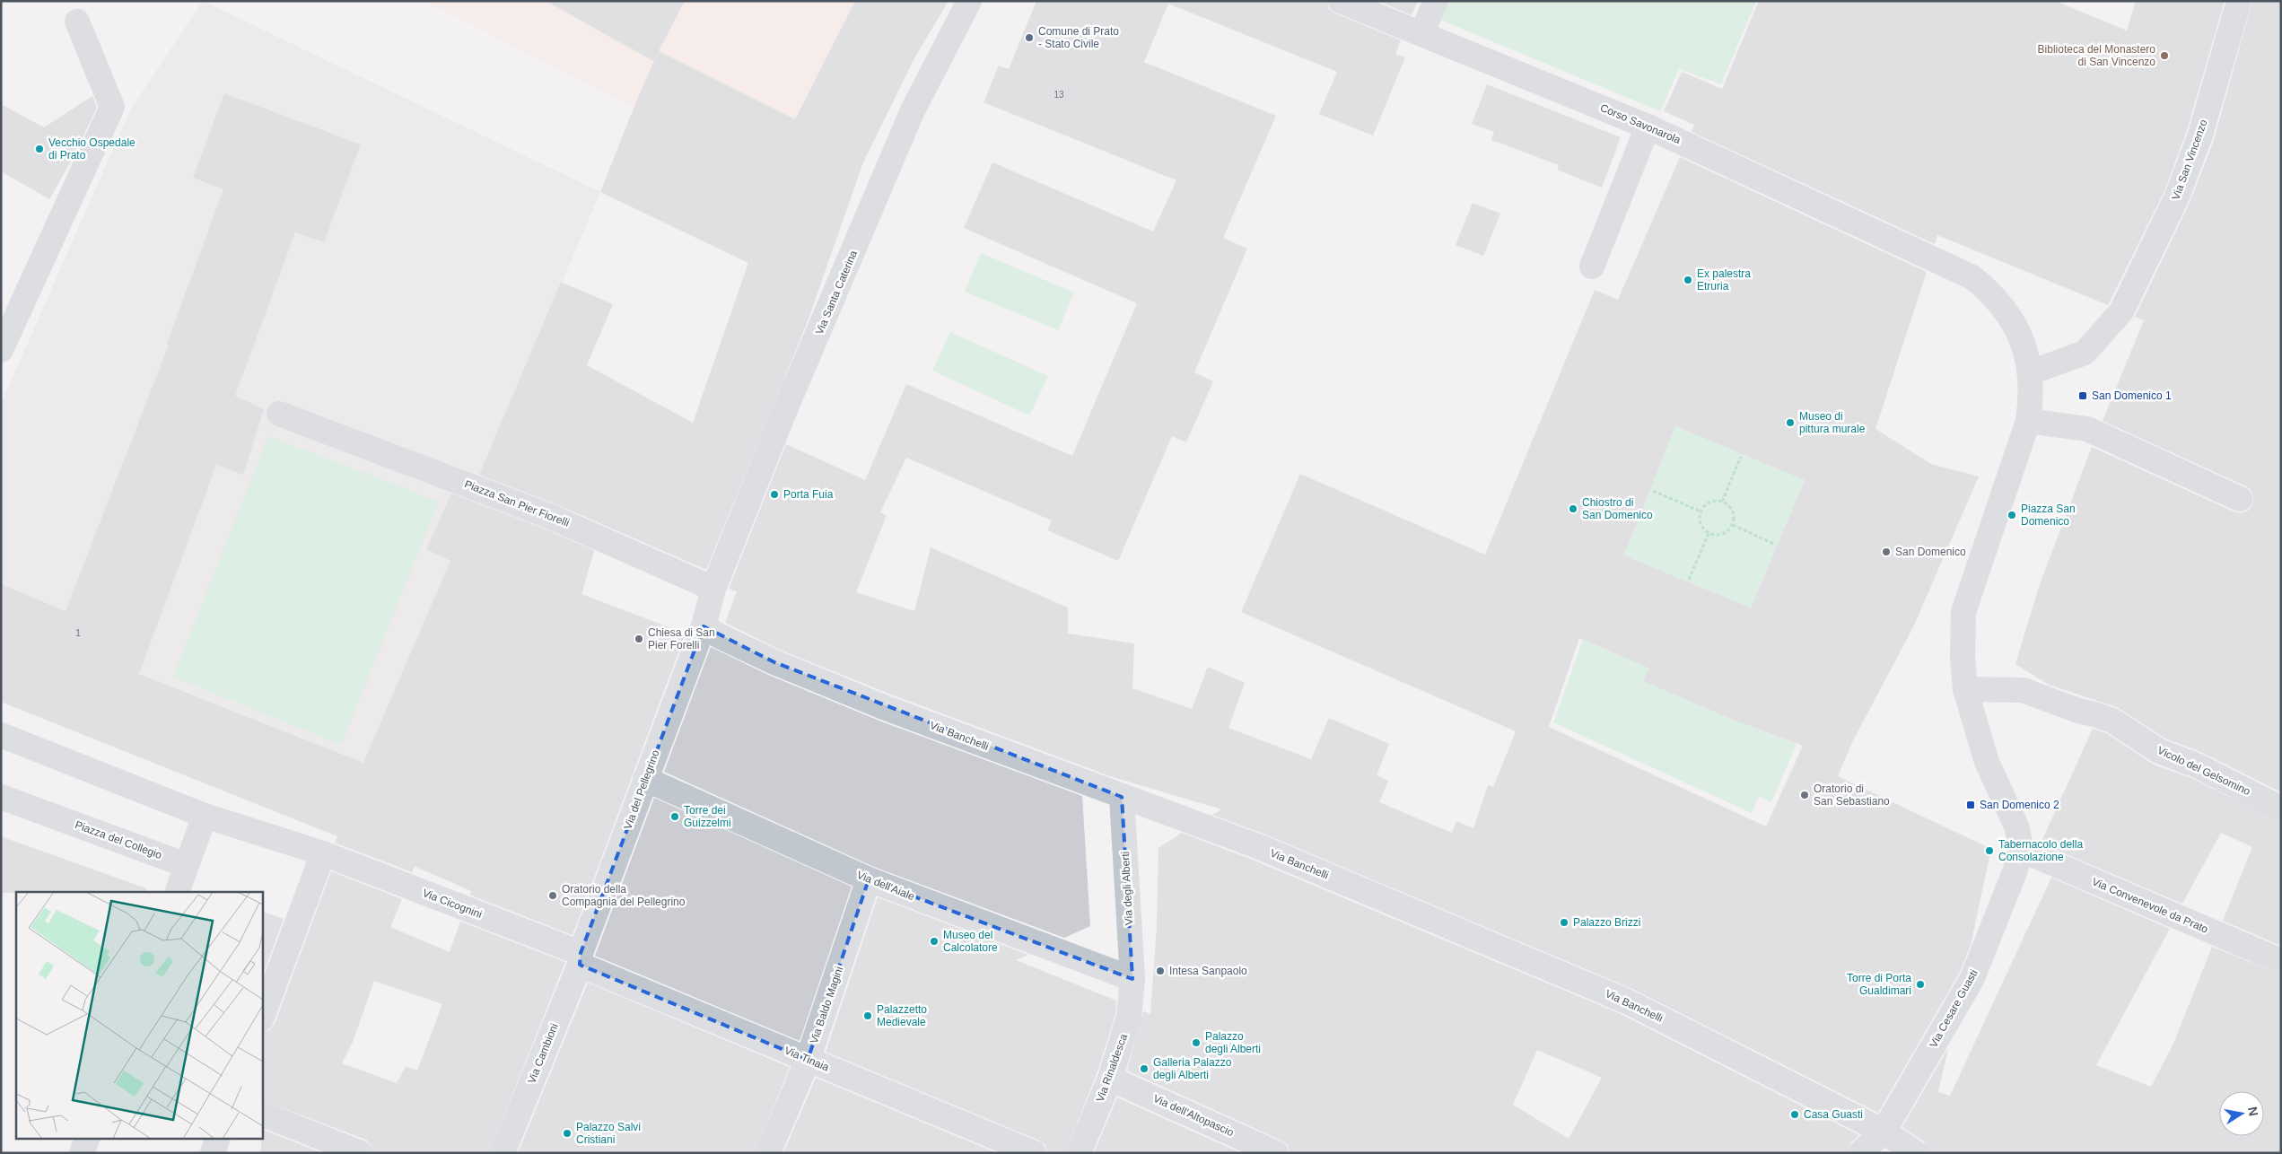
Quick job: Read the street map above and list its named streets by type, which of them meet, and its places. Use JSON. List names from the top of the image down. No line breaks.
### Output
{"streets":{"street":["Corso Savonarola","Via San Vincenzo","Via Santa Caterina","Piazza San Pier Fiorelli","Via Banchelli","Vicolo del Gelsomino","Via del Pellegrino","Piazza del Collegio","Via dell'Aiale","Via degli Alberti","Via Cicognini","Via Convenevole da Prato","Via Baldo Magini","Via Cesare Guasti","Via Cambioni","Via Tinaia","Via Rinaldesca","Via dell'Altopascio"]},"crossings":[["Corso Savonarola","Via San Vincenzo"],["Via Santa Caterina","Piazza San Pier Fiorelli"],["Via Banchelli","Via del Pellegrino"],["Via Banchelli","Via degli Alberti"],["Via Banchelli","Via Cesare Guasti"],["Via del Pellegrino","Via dell'Aiale"],["Via del Pellegrino","Via Cicognini"],["Via del Pellegrino","Via Cambioni"],["Via del Pellegrino","Via Tinaia"],["Via dell'Aiale","Via degli Alberti"],["Via dell'Aiale","Via Baldo Magini"],["Via dell'Aiale","Via Rinaldesca"],["Via degli Alberti","Via Rinaldesca"],["Via Cicognini","Via Cambioni"],["Via Cicognini","Via Tinaia"],["Via Convenevole da Prato","Via Cesare Guasti"],["Via Baldo Magini","Via Tinaia"],["Via Cambioni","Via Tinaia"],["Via Rinaldesca","Via dell'Altopascio"]],"places":{"other":["Comune di Prato - Stato Civile","Biblioteca del Monastero di San Vincenzo","Vecchio Ospedale di Prato","Ex palestra Etruria","Museo di pittura murale","Porta Fuia","Chiostro di San Domenico","Piazza San Domenico","San Domenico","Chiesa di San Pier Forelli","Oratorio di San Sebastiano","Torre dei Guizzelmi","Tabernacolo della Consolazione","Oratorio della Compagnia del Pellegrino","Palazzo Brizzi","Museo del Calcolatore","Intesa Sanpaolo","Torre di Porta Gualdimari","Palazzetto Medievale","Palazzo degli Alberti","Galleria Palazzo degli Alberti","Casa Guasti","Palazzo Salvi Cristiani"],"transit":["San Domenico 1","San Domenico 2"]},"house_numbers":["13","1"],"north":"right"}
